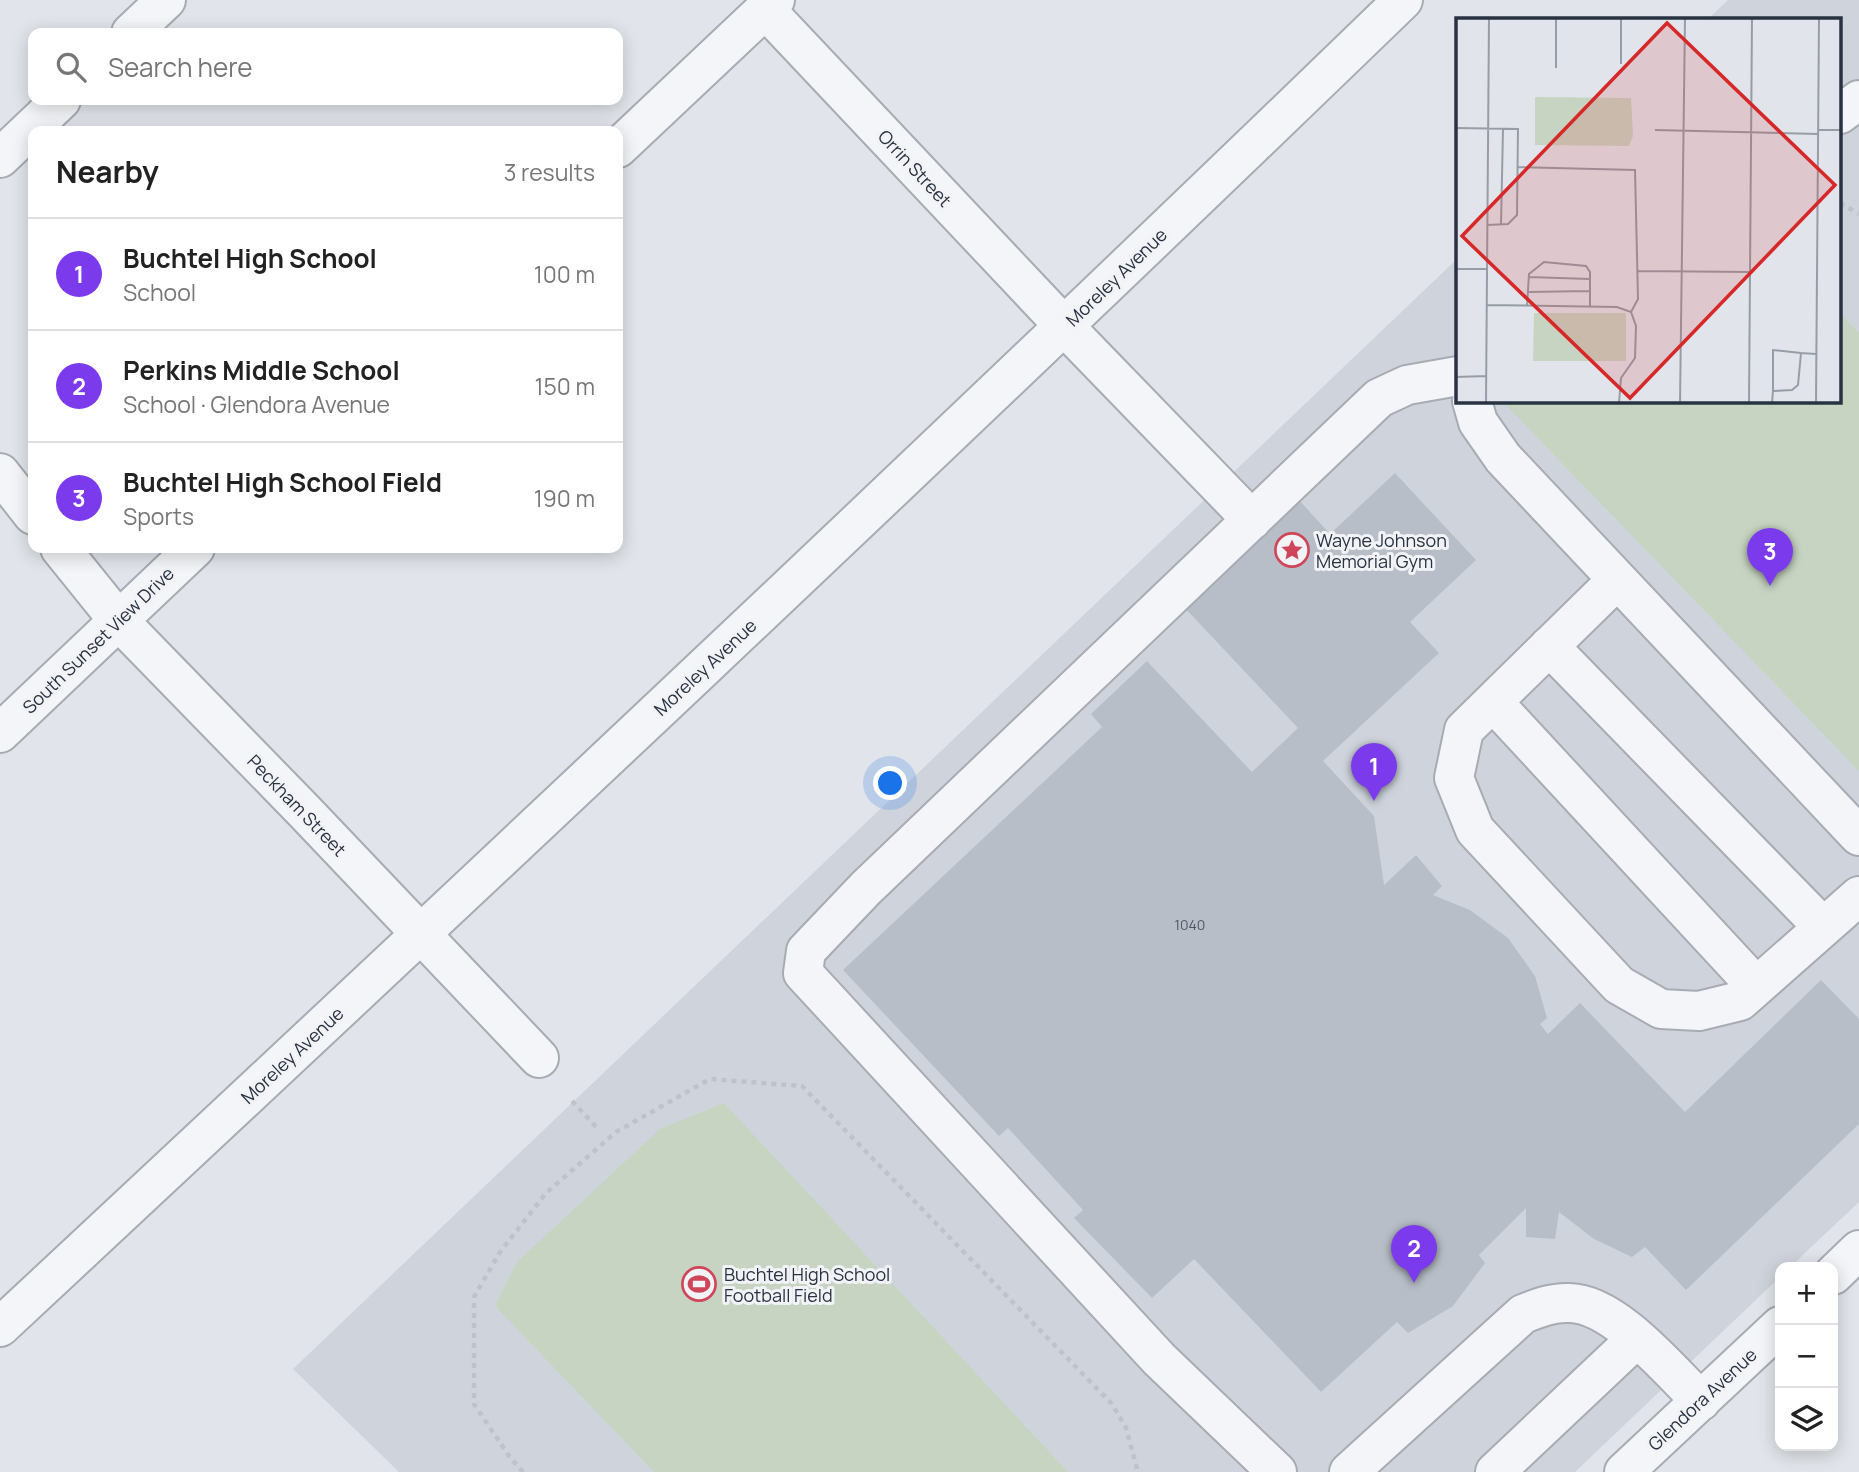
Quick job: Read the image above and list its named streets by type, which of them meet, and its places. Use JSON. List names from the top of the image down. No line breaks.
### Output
{"streets":{"street":["Orrin Street","Moreley Avenue","South Sunset View Drive","Peckham Street","Glendora Avenue"]},"crossings":[["Orrin Street","Moreley Avenue"],["Moreley Avenue","Peckham Street"],["South Sunset View Drive","Peckham Street"]],"places":{"place":["Wayne Johnson Memorial Gym"],"sports":["Buchtel High School Football Field"]},"house_numbers":["1040"],"page":{"search":"Search here","heading":["Nearby","3 results"],"list":[{"mark":"1","name":"Buchtel High School","note":"School","value":"100 m"},{"mark":"2","name":"Perkins Middle School","note":"School · Glendora Avenue","value":"150 m"},{"mark":"3","name":"Buchtel High School Field","note":"Sports","value":"190 m"}],"pins":["3","1","2"],"map_buttons":["+","−"]}}
